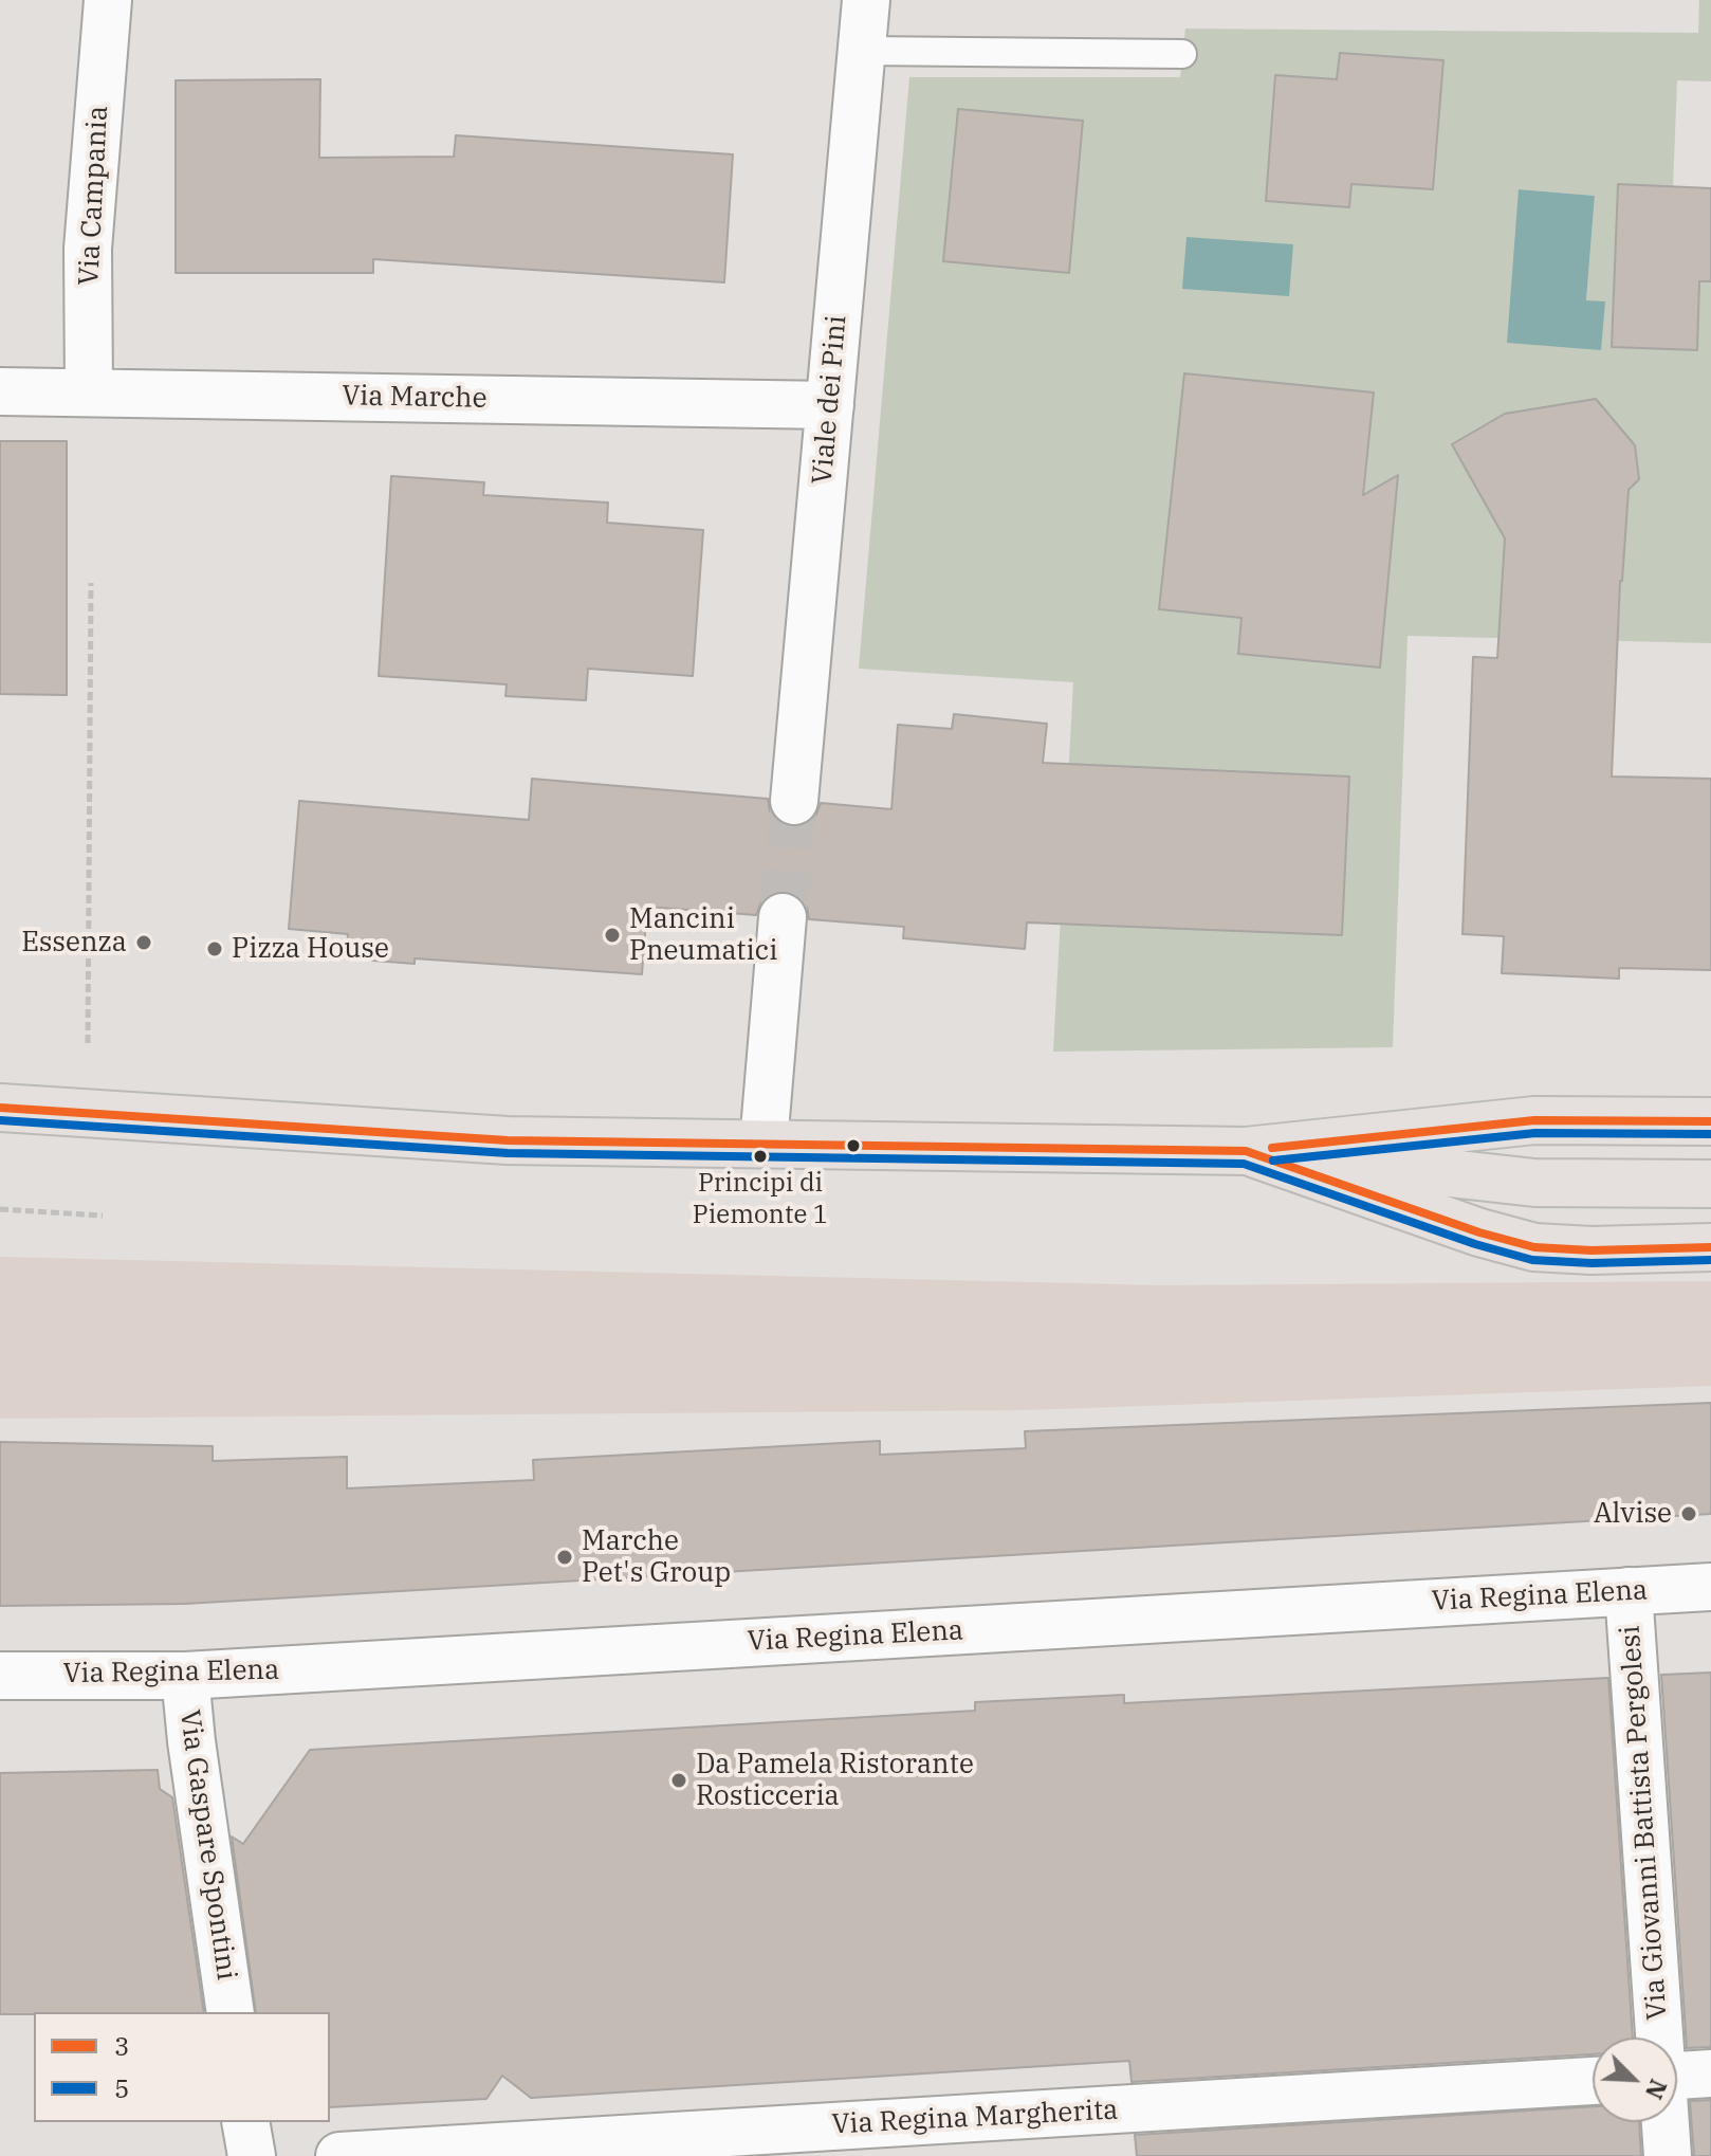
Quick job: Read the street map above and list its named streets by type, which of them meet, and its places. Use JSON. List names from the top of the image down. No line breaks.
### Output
{"streets":{"street":["Via Campania","Via Marche","Viale dei Pini","Via Regina Elena","Via Giovanni Battista Pergolesi","Via Gaspare Spontini","Via Regina Margherita"]},"crossings":[["Via Campania","Via Marche"],["Via Marche","Viale dei Pini"],["Via Regina Elena","Via Giovanni Battista Pergolesi"],["Via Regina Elena","Via Gaspare Spontini"]],"places":["Mancini Pneumatici","Essenza","Pizza House","Principi di Piemonte 1","Alvise","Marche Pet's Group","Da Pamela Ristorante Rosticceria"],"lines":["transit line 3","transit line 5"],"legend":["3","5"],"north":"bottom right"}
